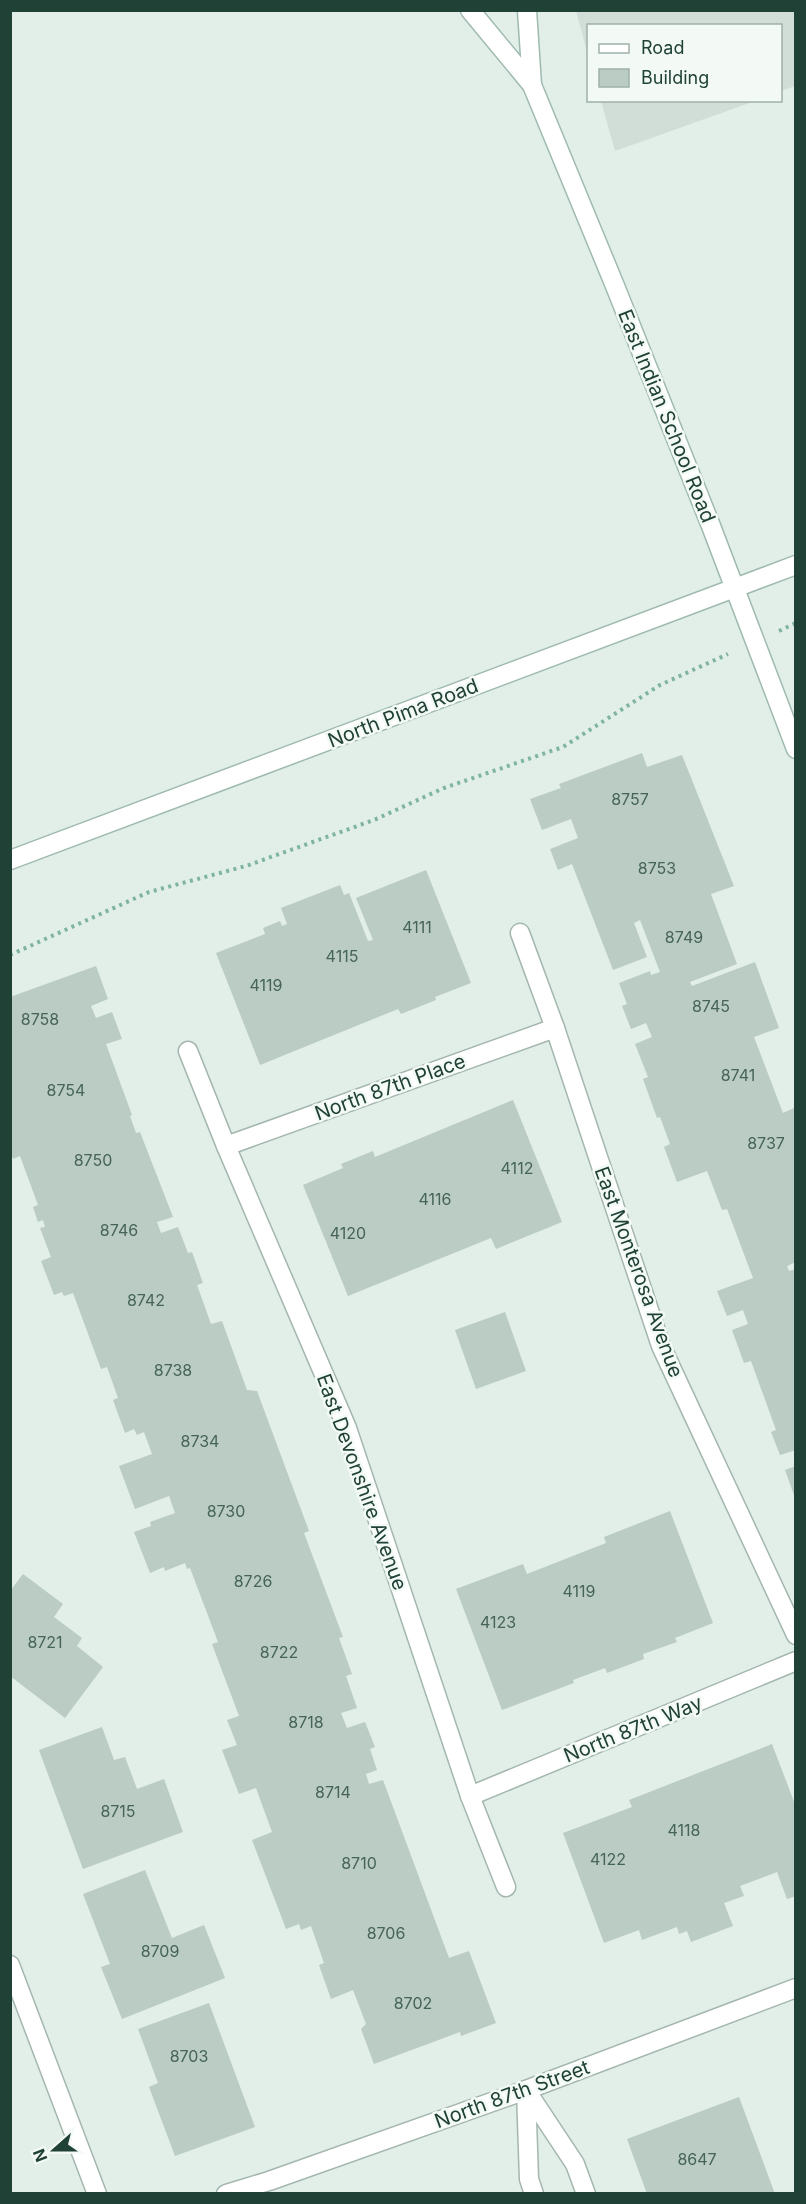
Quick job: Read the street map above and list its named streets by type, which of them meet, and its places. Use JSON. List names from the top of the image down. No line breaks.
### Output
{"streets":{"street":["East Indian School Road","North Pima Road","North 87th Place","East Monterosa Avenue","East Devonshire Avenue","North 87th Way","North 87th Street"]},"crossings":[["East Indian School Road","North Pima Road"],["North 87th Place","East Monterosa Avenue"],["North 87th Place","East Devonshire Avenue"],["East Devonshire Avenue","North 87th Way"]],"house_numbers":["8757","8753","4111","8749","4115","4119","8745","8758","8741","8754","8737","8750","4112","4116","8746","4120","8742","8738","8734","8730","8726","4119","4123","8721","8722","8718","8714","8715","4118","4122","8710","8706","8709","8702","8703","8647"],"legend":["Road","Building"],"north":"left"}
